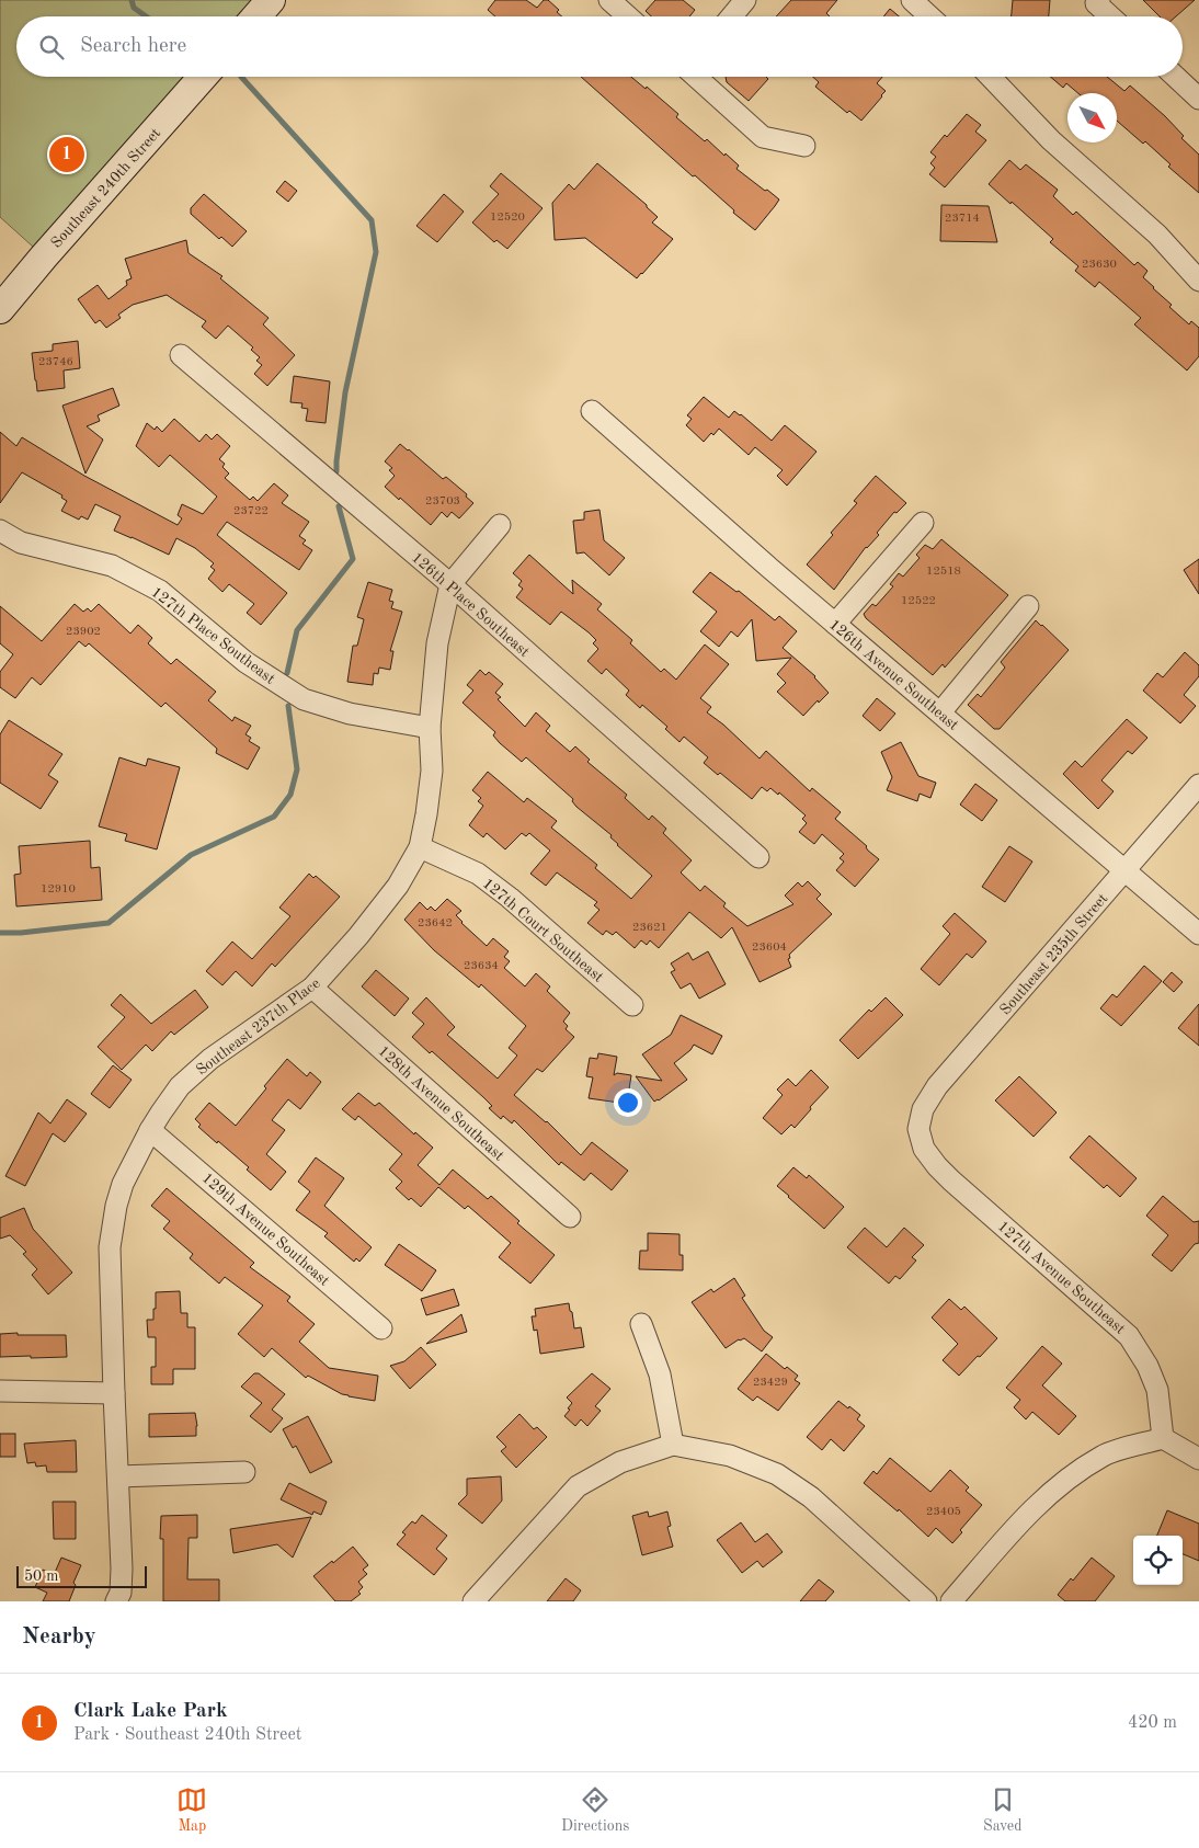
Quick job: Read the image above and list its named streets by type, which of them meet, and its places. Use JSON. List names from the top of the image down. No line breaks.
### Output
{"streets":{"main road":["Southeast 240th Street"],"street":["126th Place Southeast","127th Place Southeast","126th Avenue Southeast","127th Court Southeast","Southeast 235th Street","Southeast 237th Place","128th Avenue Southeast","129th Avenue Southeast","127th Avenue Southeast"]},"crossings":[["126th Place Southeast","Southeast 237th Place"],["127th Place Southeast","Southeast 237th Place"],["126th Avenue Southeast","Southeast 235th Street"],["127th Court Southeast","Southeast 237th Place"],["Southeast 235th Street","127th Avenue Southeast"],["Southeast 237th Place","128th Avenue Southeast"],["Southeast 237th Place","129th Avenue Southeast"]],"house_numbers":["12520","23714","23630","23746","23703","23722","12518","12522","23902","12910","23642","23621","23604","23634","23429","23405"],"scale_bar":"50 m","north":"bottom right","page":{"search":"Search here","pins":"1","scale":"50 m","heading":"Nearby","list":[{"mark":"1","name":"Clark Lake Park","note":"Park · Southeast 240th Street","value":"420 m"}],"nav":["Map","Directions","Saved"]}}
